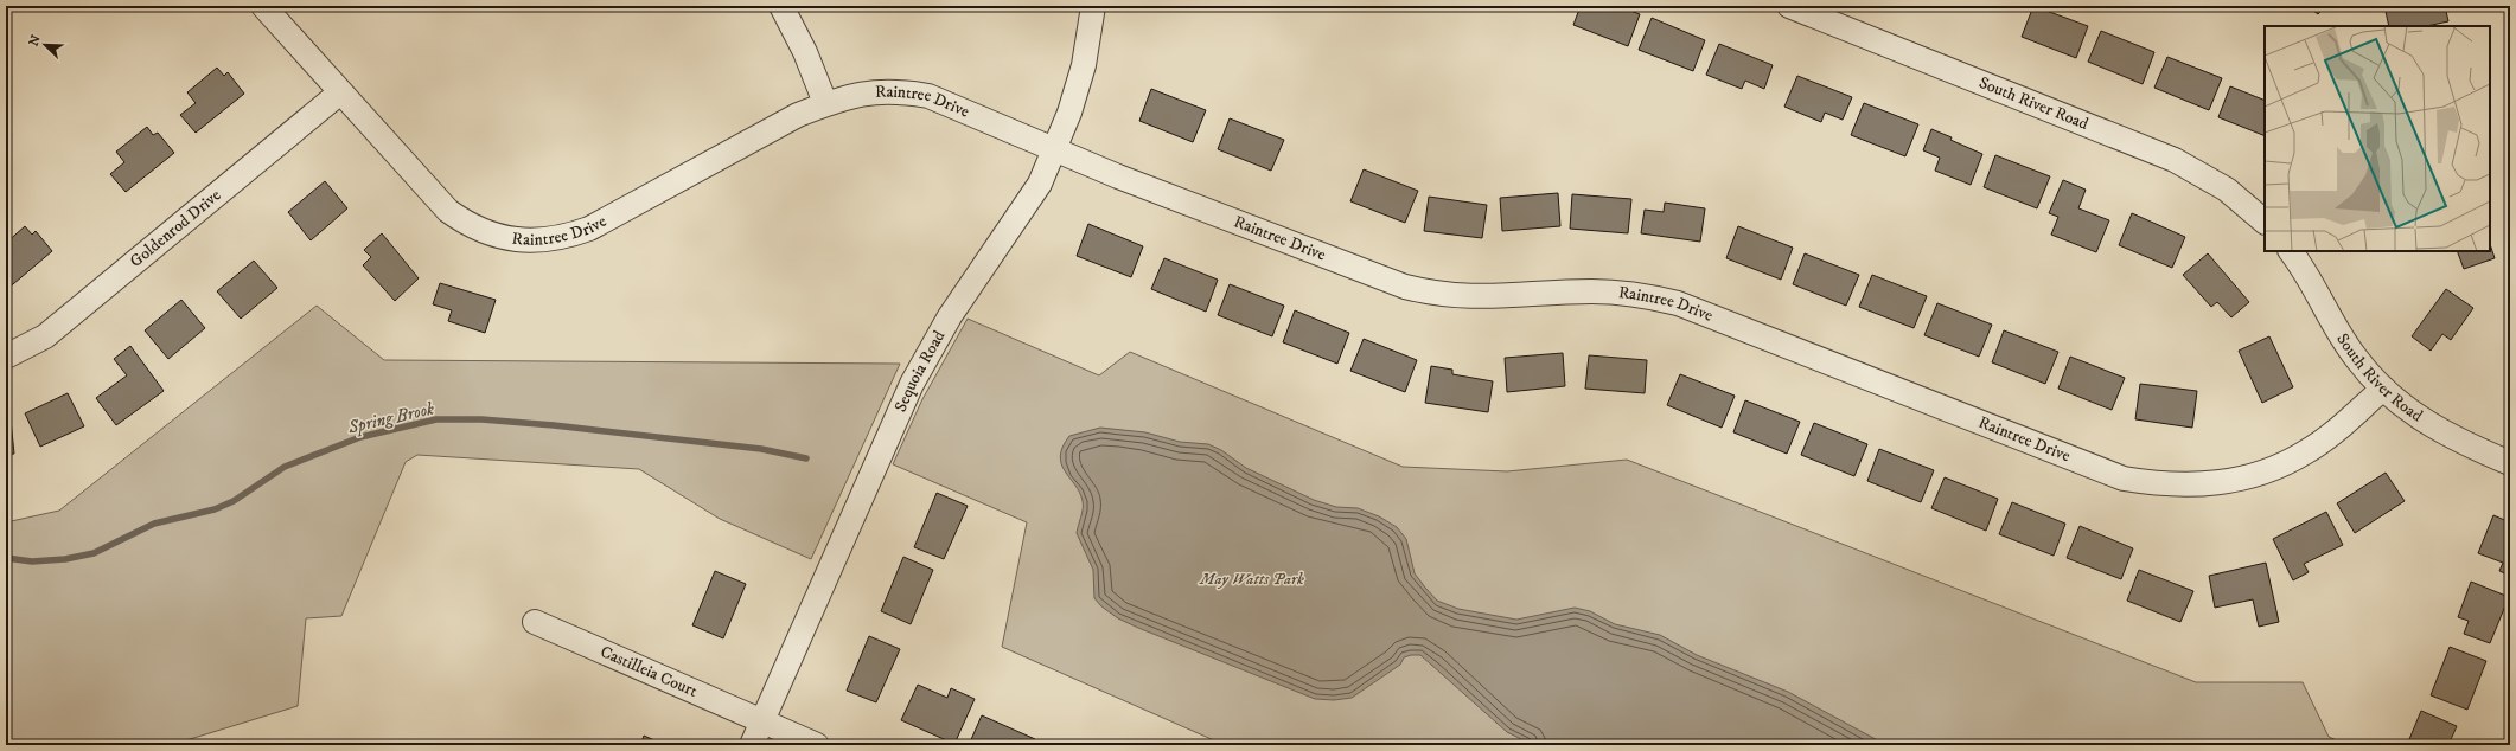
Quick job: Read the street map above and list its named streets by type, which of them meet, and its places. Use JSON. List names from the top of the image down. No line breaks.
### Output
{"streets":{"street":["Raintree Drive","South River Road","Goldenrod Drive","Sequoia Road","Castilleia Court"]},"crossings":[["Raintree Drive","South River Road"],["Raintree Drive","Goldenrod Drive"],["Raintree Drive","Sequoia Road"],["Sequoia Road","Castilleia Court"]],"water":["Spring Brook"],"parks":["May Watts Park"],"north":"top left"}
